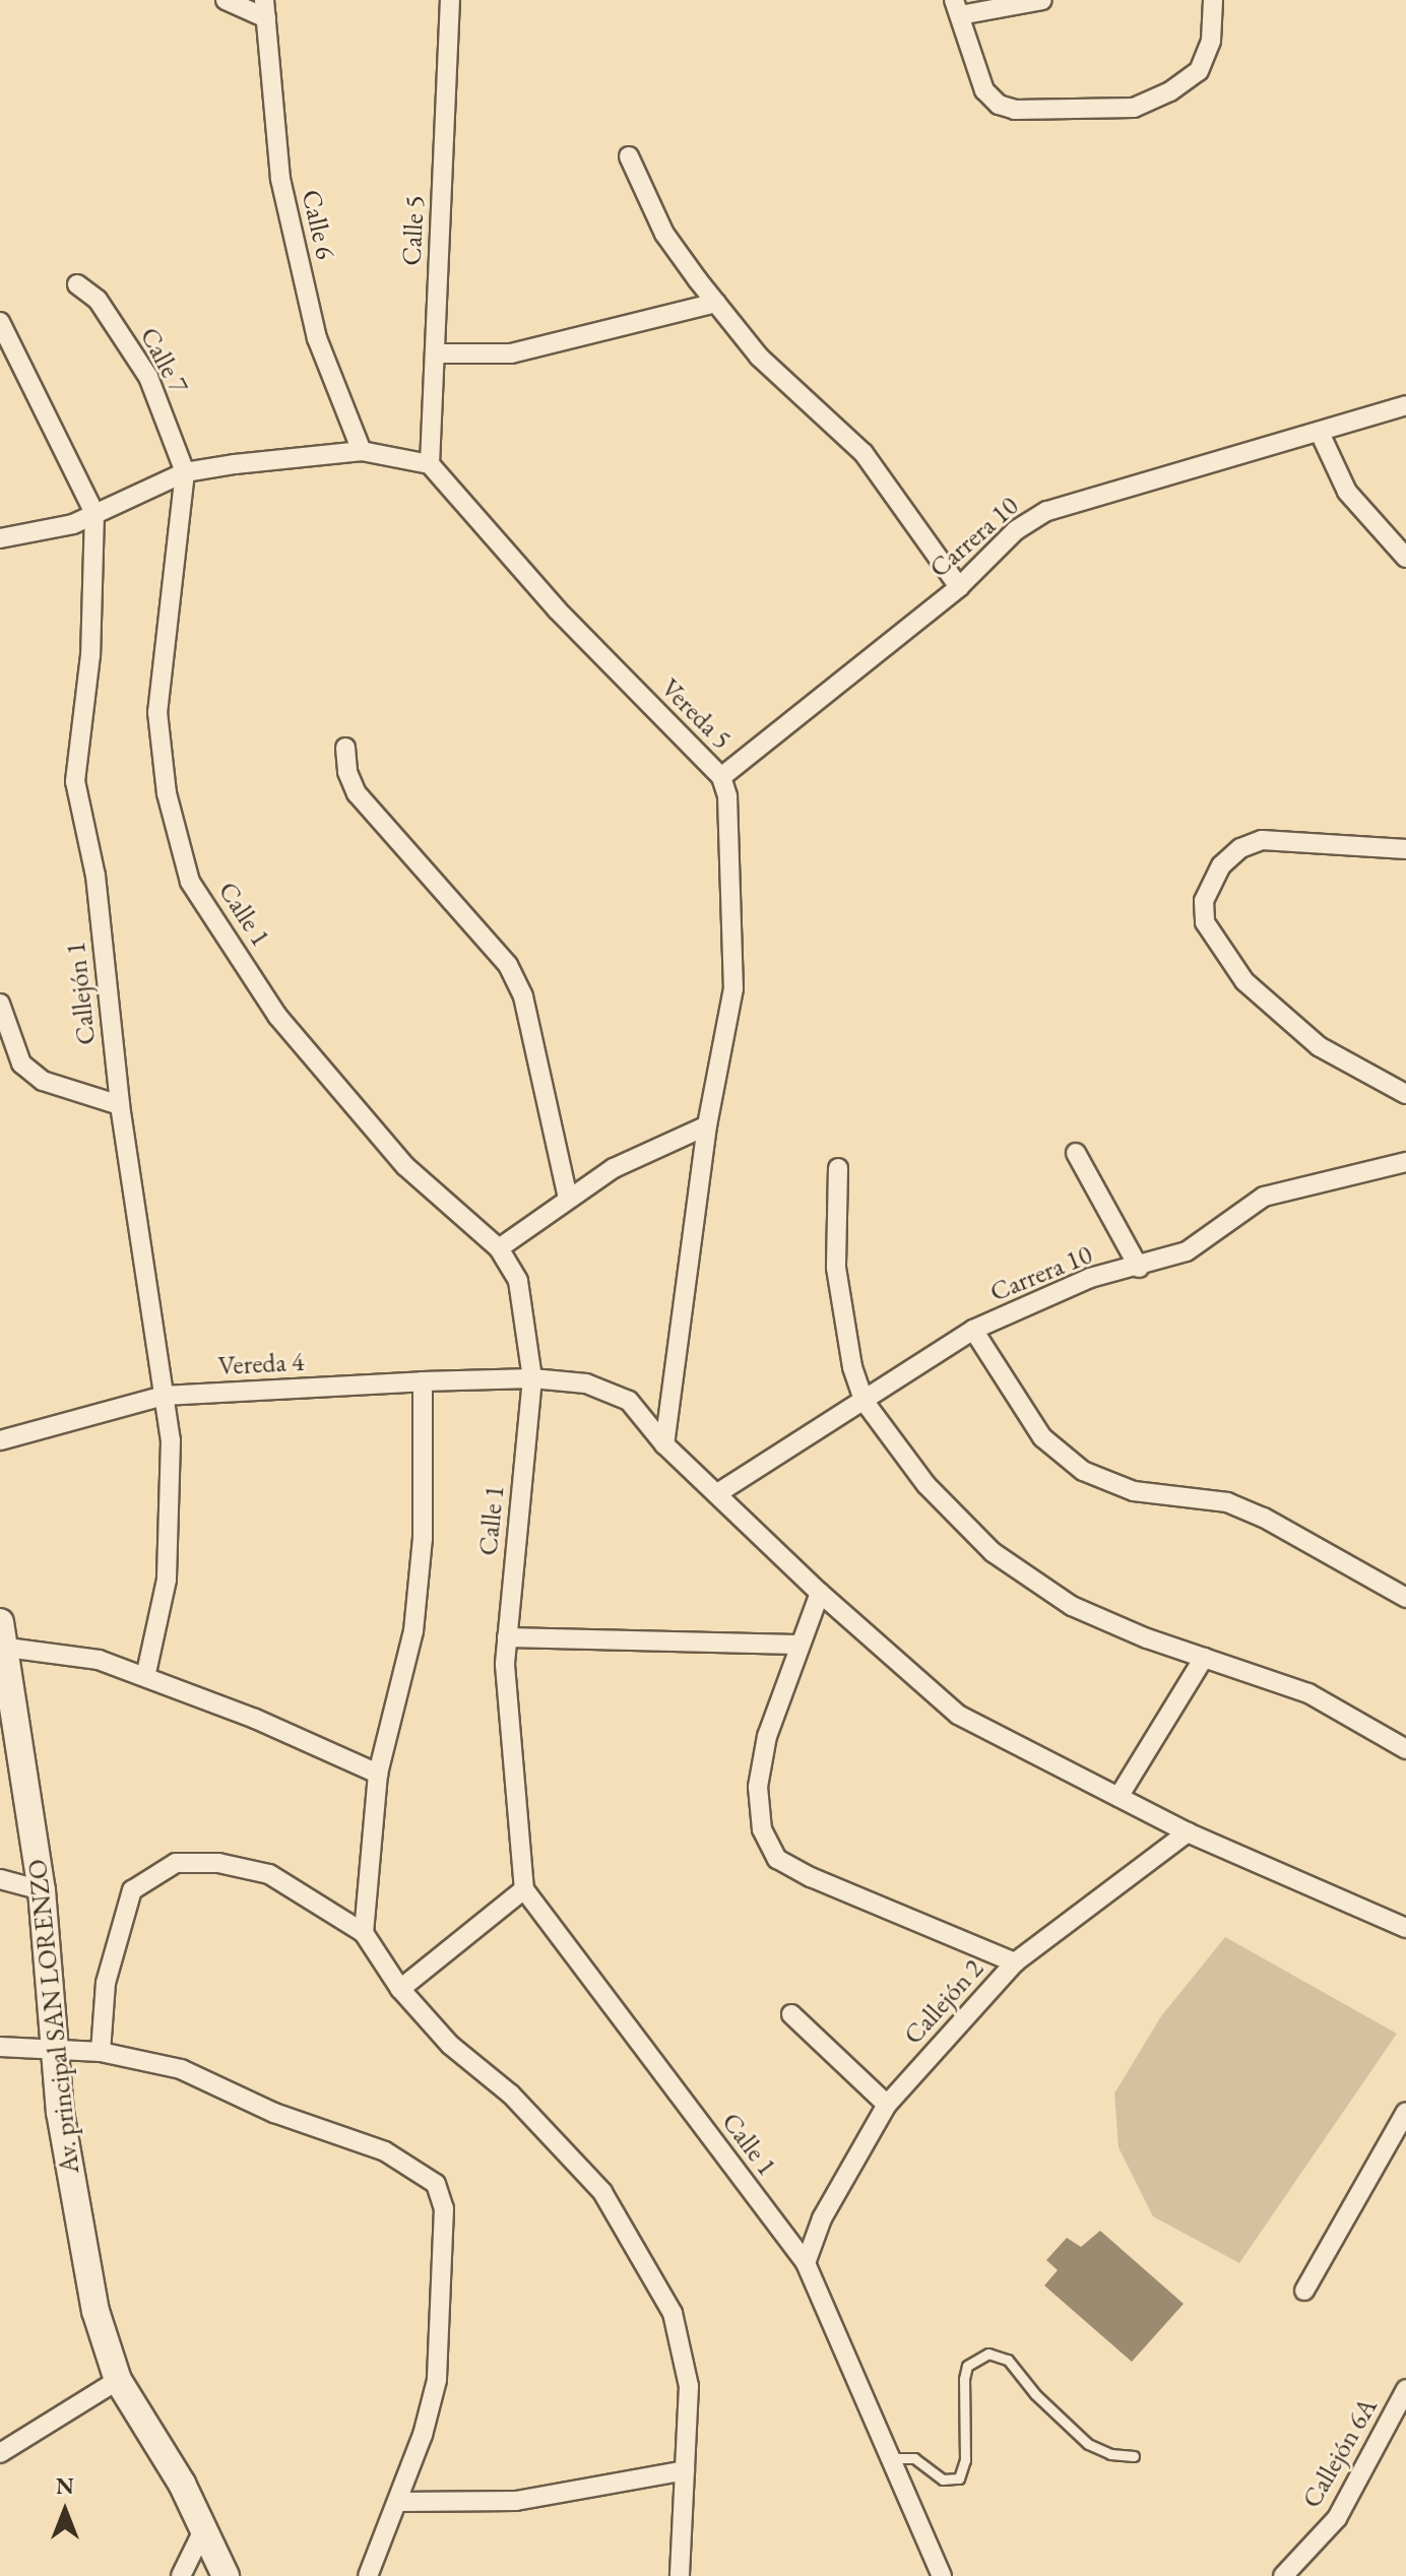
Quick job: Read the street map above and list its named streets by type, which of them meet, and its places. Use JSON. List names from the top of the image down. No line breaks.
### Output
{"streets":{"main road":["Av. principal SAN LORENZO"],"street":["Calle 6","Calle 5","Calle 7","Carrera 10","Vereda 5","Calle 1","Callejón 1","Vereda 4","Callejón 2","Callejón 6A"]},"crossings":[["Calle 5","Vereda 5"],["Calle 7","Calle 1"],["Carrera 10","Vereda 5"],["Carrera 10","Vereda 4"],["Vereda 5","Vereda 4"],["Calle 1","Vereda 4"],["Calle 1","Callejón 2"],["Callejón 1","Vereda 4"],["Vereda 4","Callejón 2"]],"north":"top"}
